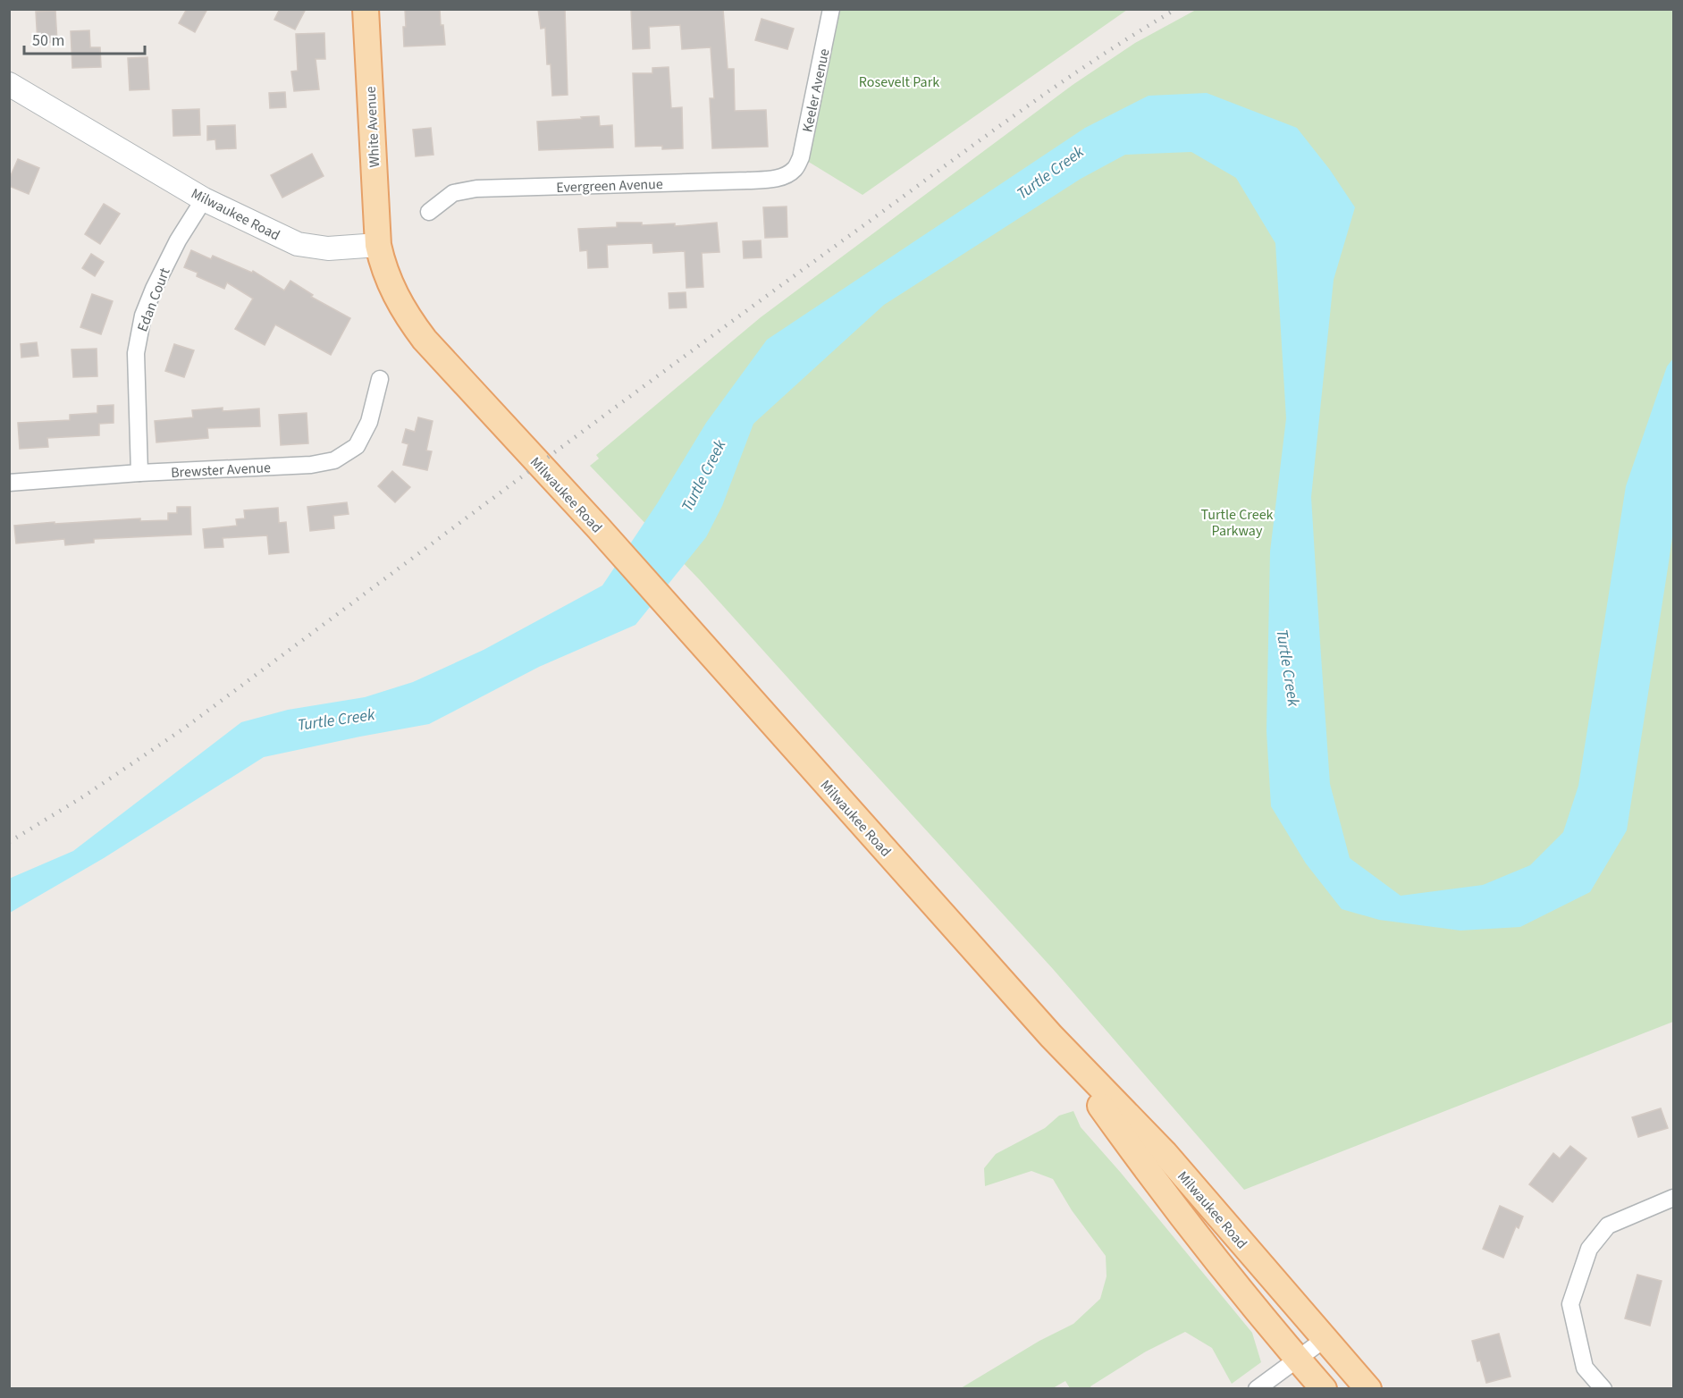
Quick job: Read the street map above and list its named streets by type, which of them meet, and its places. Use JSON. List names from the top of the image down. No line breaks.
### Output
{"streets":{"main road":["White Avenue","Milwaukee Road"],"street":["Keeler Avenue","Evergreen Avenue","Edan Court","Brewster Avenue"]},"crossings":[["Keeler Avenue","Evergreen Avenue"],["White Avenue","Milwaukee Road"],["Milwaukee Road","Edan Court"],["Edan Court","Brewster Avenue"]],"water":["Turtle Creek"],"parks":["Rosevelt Park","Turtle Creek Parkway"],"scale_bar":"50 m"}
